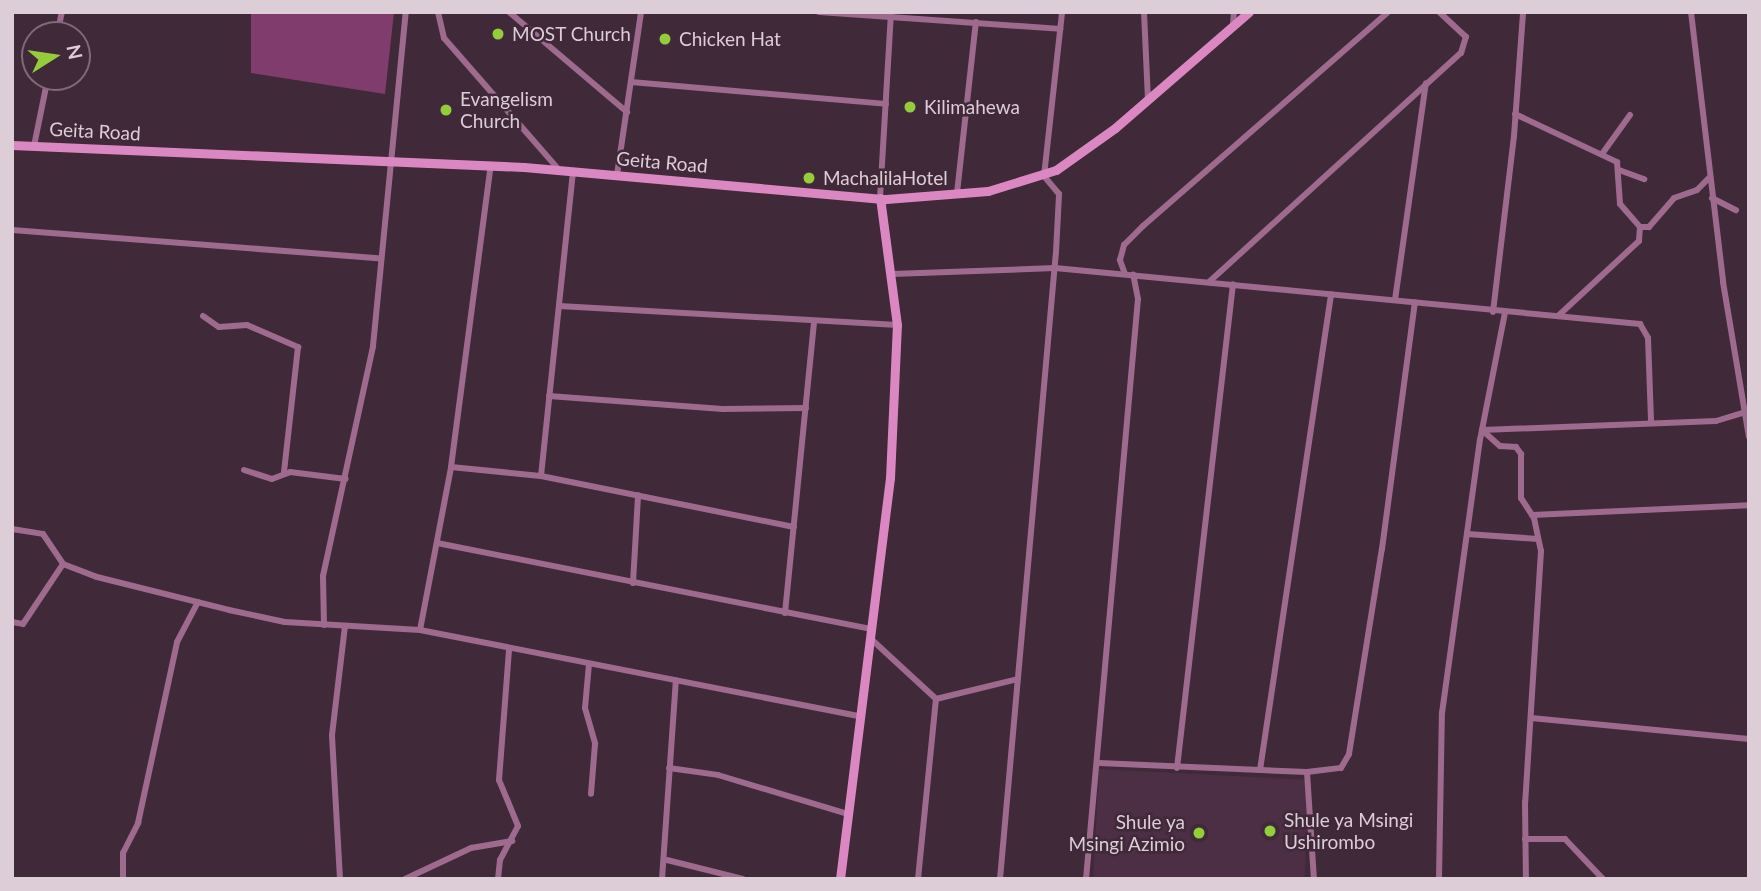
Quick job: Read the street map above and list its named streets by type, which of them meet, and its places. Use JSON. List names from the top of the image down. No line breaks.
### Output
{"streets":{"main road":["Geita Road"]},"places":["MOST Church","Chicken Hat","Kilimahewa","Evangelism Church","MachalilaHotel","Shule ya Msingi Ushirombo","Shule ya Msingi Azimio"],"north":"right"}
